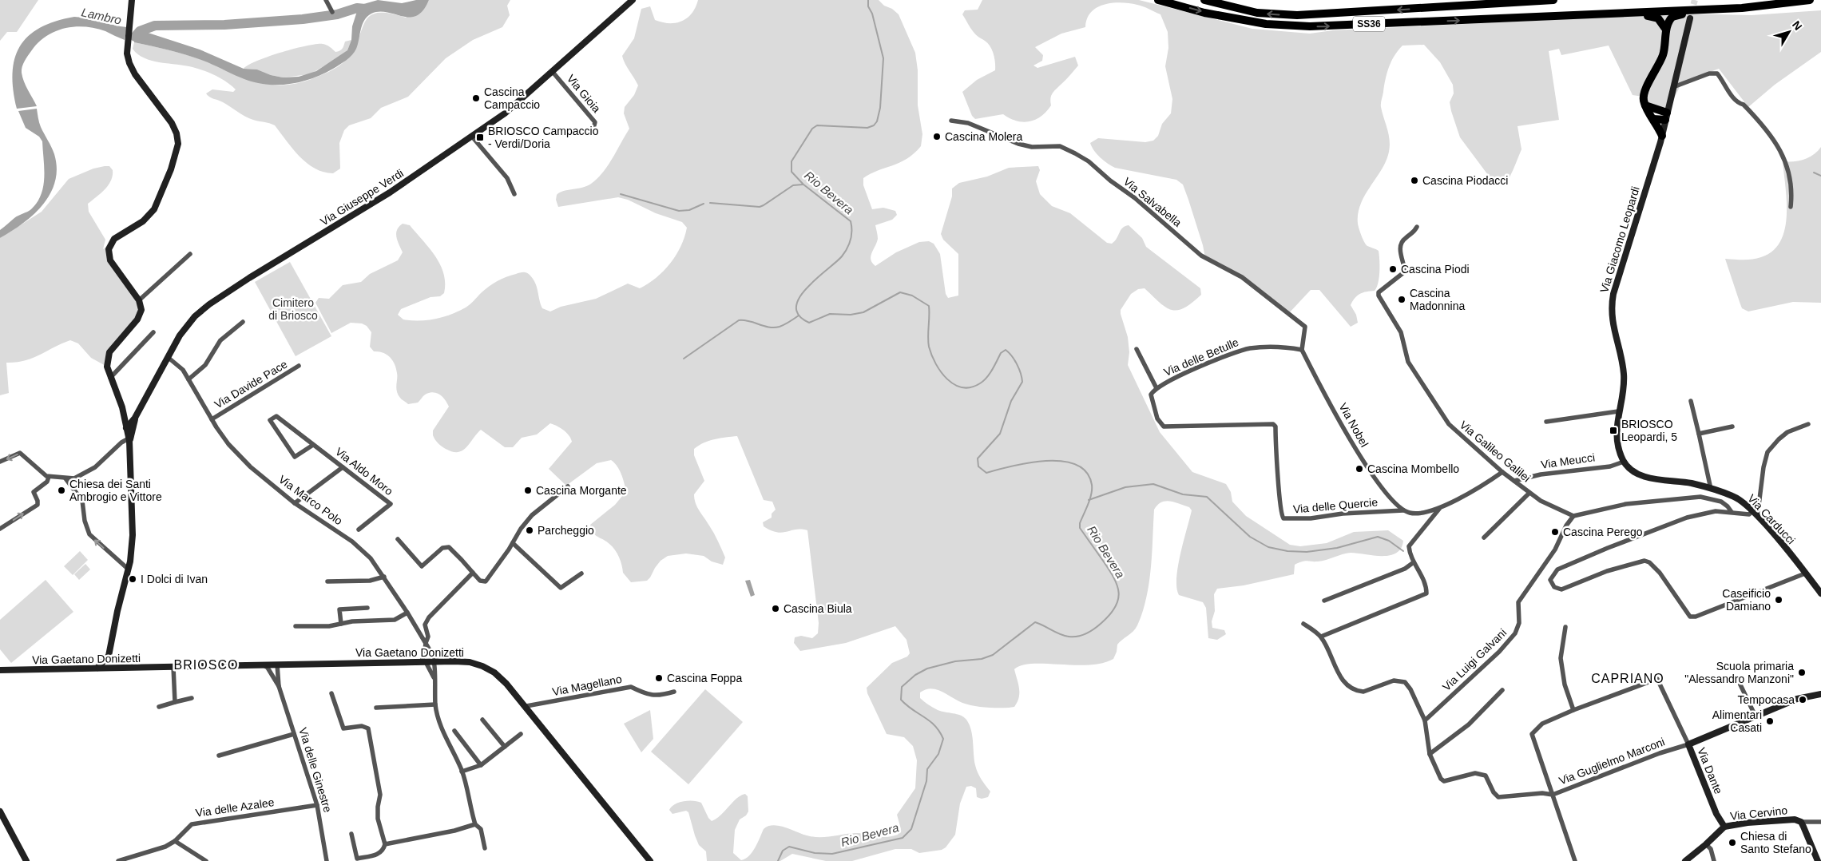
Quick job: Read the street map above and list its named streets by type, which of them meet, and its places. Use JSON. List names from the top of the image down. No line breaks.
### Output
{"streets":{"highway":["SS36"],"street":["Via Gioia","Via Giuseppe Verdi","Via Salvabella","Via Giacomo Leopardi","Via delle Betulle","Via Davide Pace","Via Nobel","Via Galileo Galilei","Via Meucci","Via Aldo Moro","Via Marco Polo","Via delle Quercie","Via Carducci","Via Gaetano Donizetti","Via Luigi Galvani","Via Magellano","Via Guglielmo Marconi","Via delle Ginestre","Via Dante","Via delle Azalee","Via Cervino"]},"crossings":[["Via Gioia","Via Giuseppe Verdi"],["Via Giuseppe Verdi","Via Marco Polo"],["Via Salvabella","Via delle Betulle"],["Via Salvabella","Via Nobel"],["Via Giacomo Leopardi","Via Meucci"],["Via Giacomo Leopardi","Via Carducci"],["Via delle Betulle","Via Nobel"],["Via delle Betulle","Via delle Quercie"],["Via Davide Pace","Via Marco Polo"],["Via Nobel","Via delle Quercie"],["Via Galileo Galilei","Via Meucci"],["Via Galileo Galilei","Via Luigi Galvani"],["Via Meucci","Via Carducci"],["Via Marco Polo","Via Gaetano Donizetti"],["Via Gaetano Donizetti","Via Magellano"],["Via Gaetano Donizetti","Via delle Ginestre"],["Via Guglielmo Marconi","Via Dante"],["Via delle Ginestre","Via delle Azalee"],["Via Dante","Via Cervino"]],"districts":["BRIOSCO","CAPRIANO"],"water":["Lambro","Rio Bevera"],"parks":["Cimitero di Briosco"],"places":{"other":["Cascina Campaccio","Cascina Molera","Cascina Piodacci","Cascina Piodi","Cascina Madonnina","Cascina Mombello","Chiesa dei Santi Ambrogio e Vittore","Cascina Morgante","Parcheggio","Cascina Perego","I Dolci di Ivan","Caseificio Damiano","Cascina Biula","Scuola primaria \"Alessandro Manzoni\"","Cascina Foppa","Tempocasa","Alimentari Casati","Chiesa di Santo Stefano"],"transit":["BRIOSCO Campaccio - Verdi/Doria","BRIOSCO Leopardi, 5"]},"north":"top right"}
